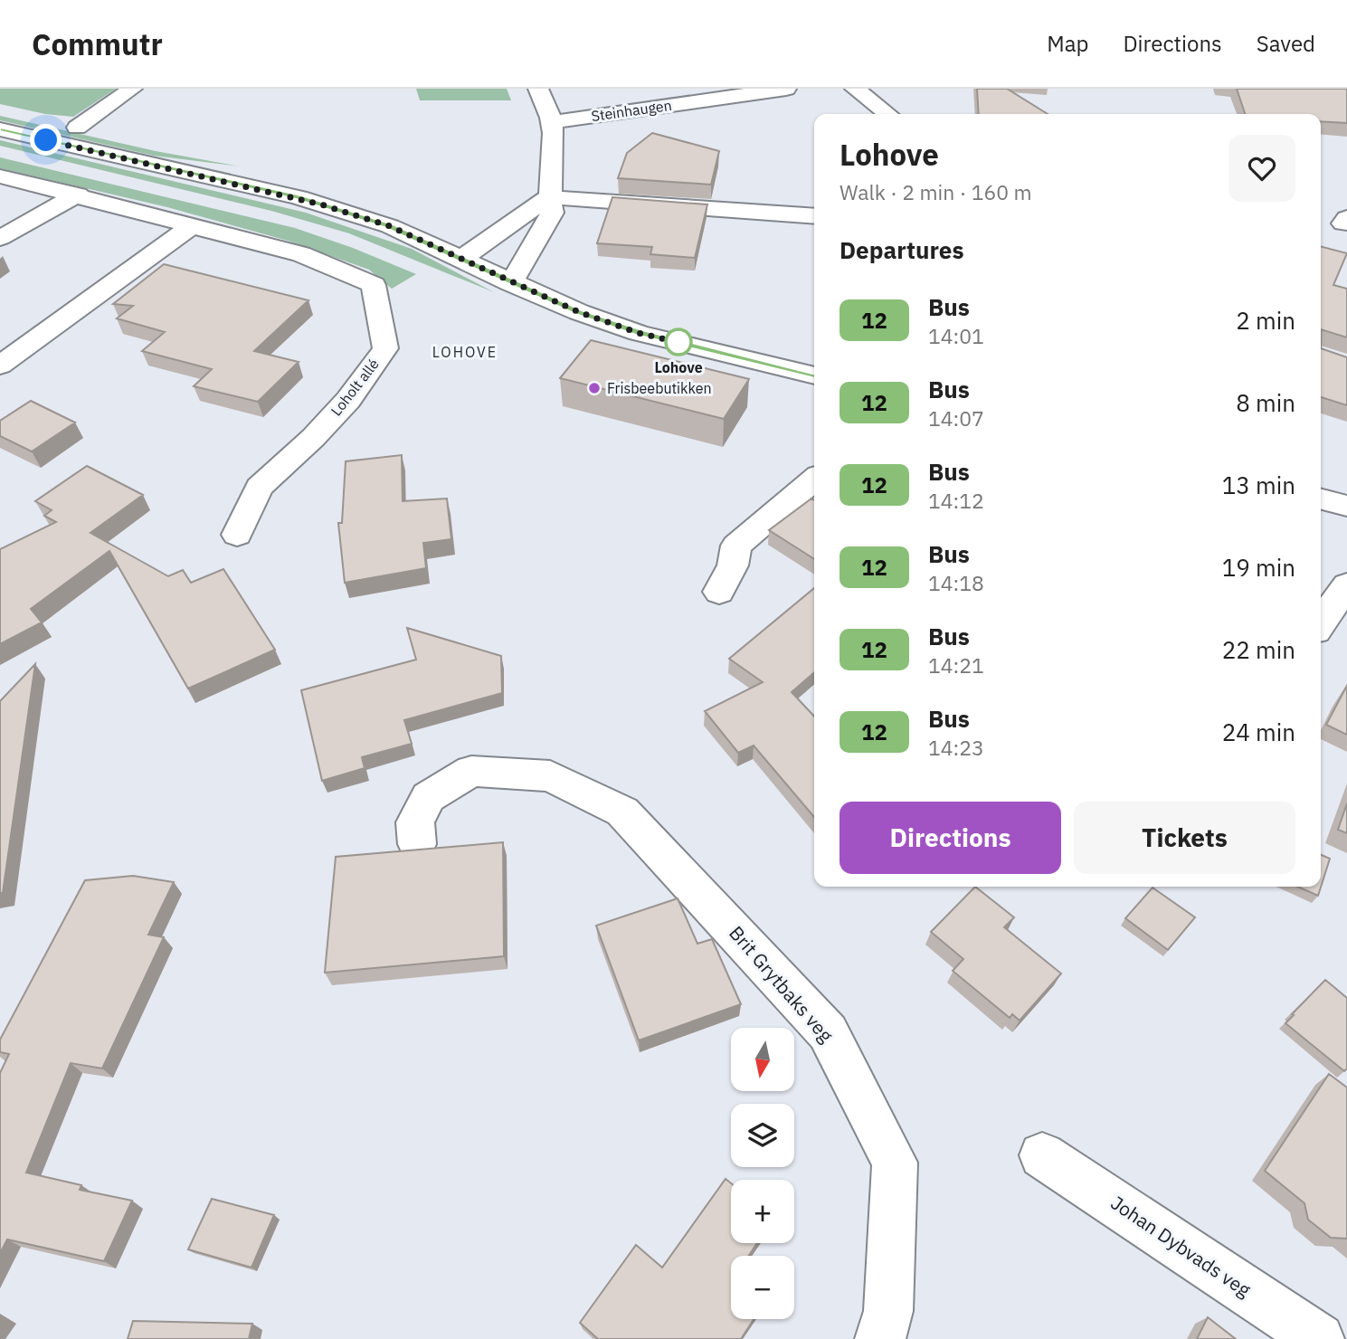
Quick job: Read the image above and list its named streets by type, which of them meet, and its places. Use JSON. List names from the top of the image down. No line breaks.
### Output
{"streets":{"street":["Steinhaugen","Loholt allé","Brit Grytbaks veg","Johan Dybvads veg"]},"districts":["LOHOVE"],"places":["Lohove","Frisbeebutikken"],"lines":["bus line 12"],"north":"bottom","page":{"header":"Commutr","nav":["Map","Directions","Saved"],"heading":[["Lohove","Walk · 2 min · 160 m"],"Departures"],"list":[{"mark":"12","name":"Bus","note":"14:01","value":"2 min"},{"mark":"12","name":"Bus","note":"14:07","value":"8 min"},{"mark":"12","name":"Bus","note":"14:12","value":"13 min"},{"mark":"12","name":"Bus","note":"14:18","value":"19 min"},{"mark":"12","name":"Bus","note":"14:21","value":"22 min"},{"mark":"12","name":"Bus","note":"14:23","value":"24 min"}],"buttons":["Directions","Tickets"],"map_buttons":["+","−"]}}
